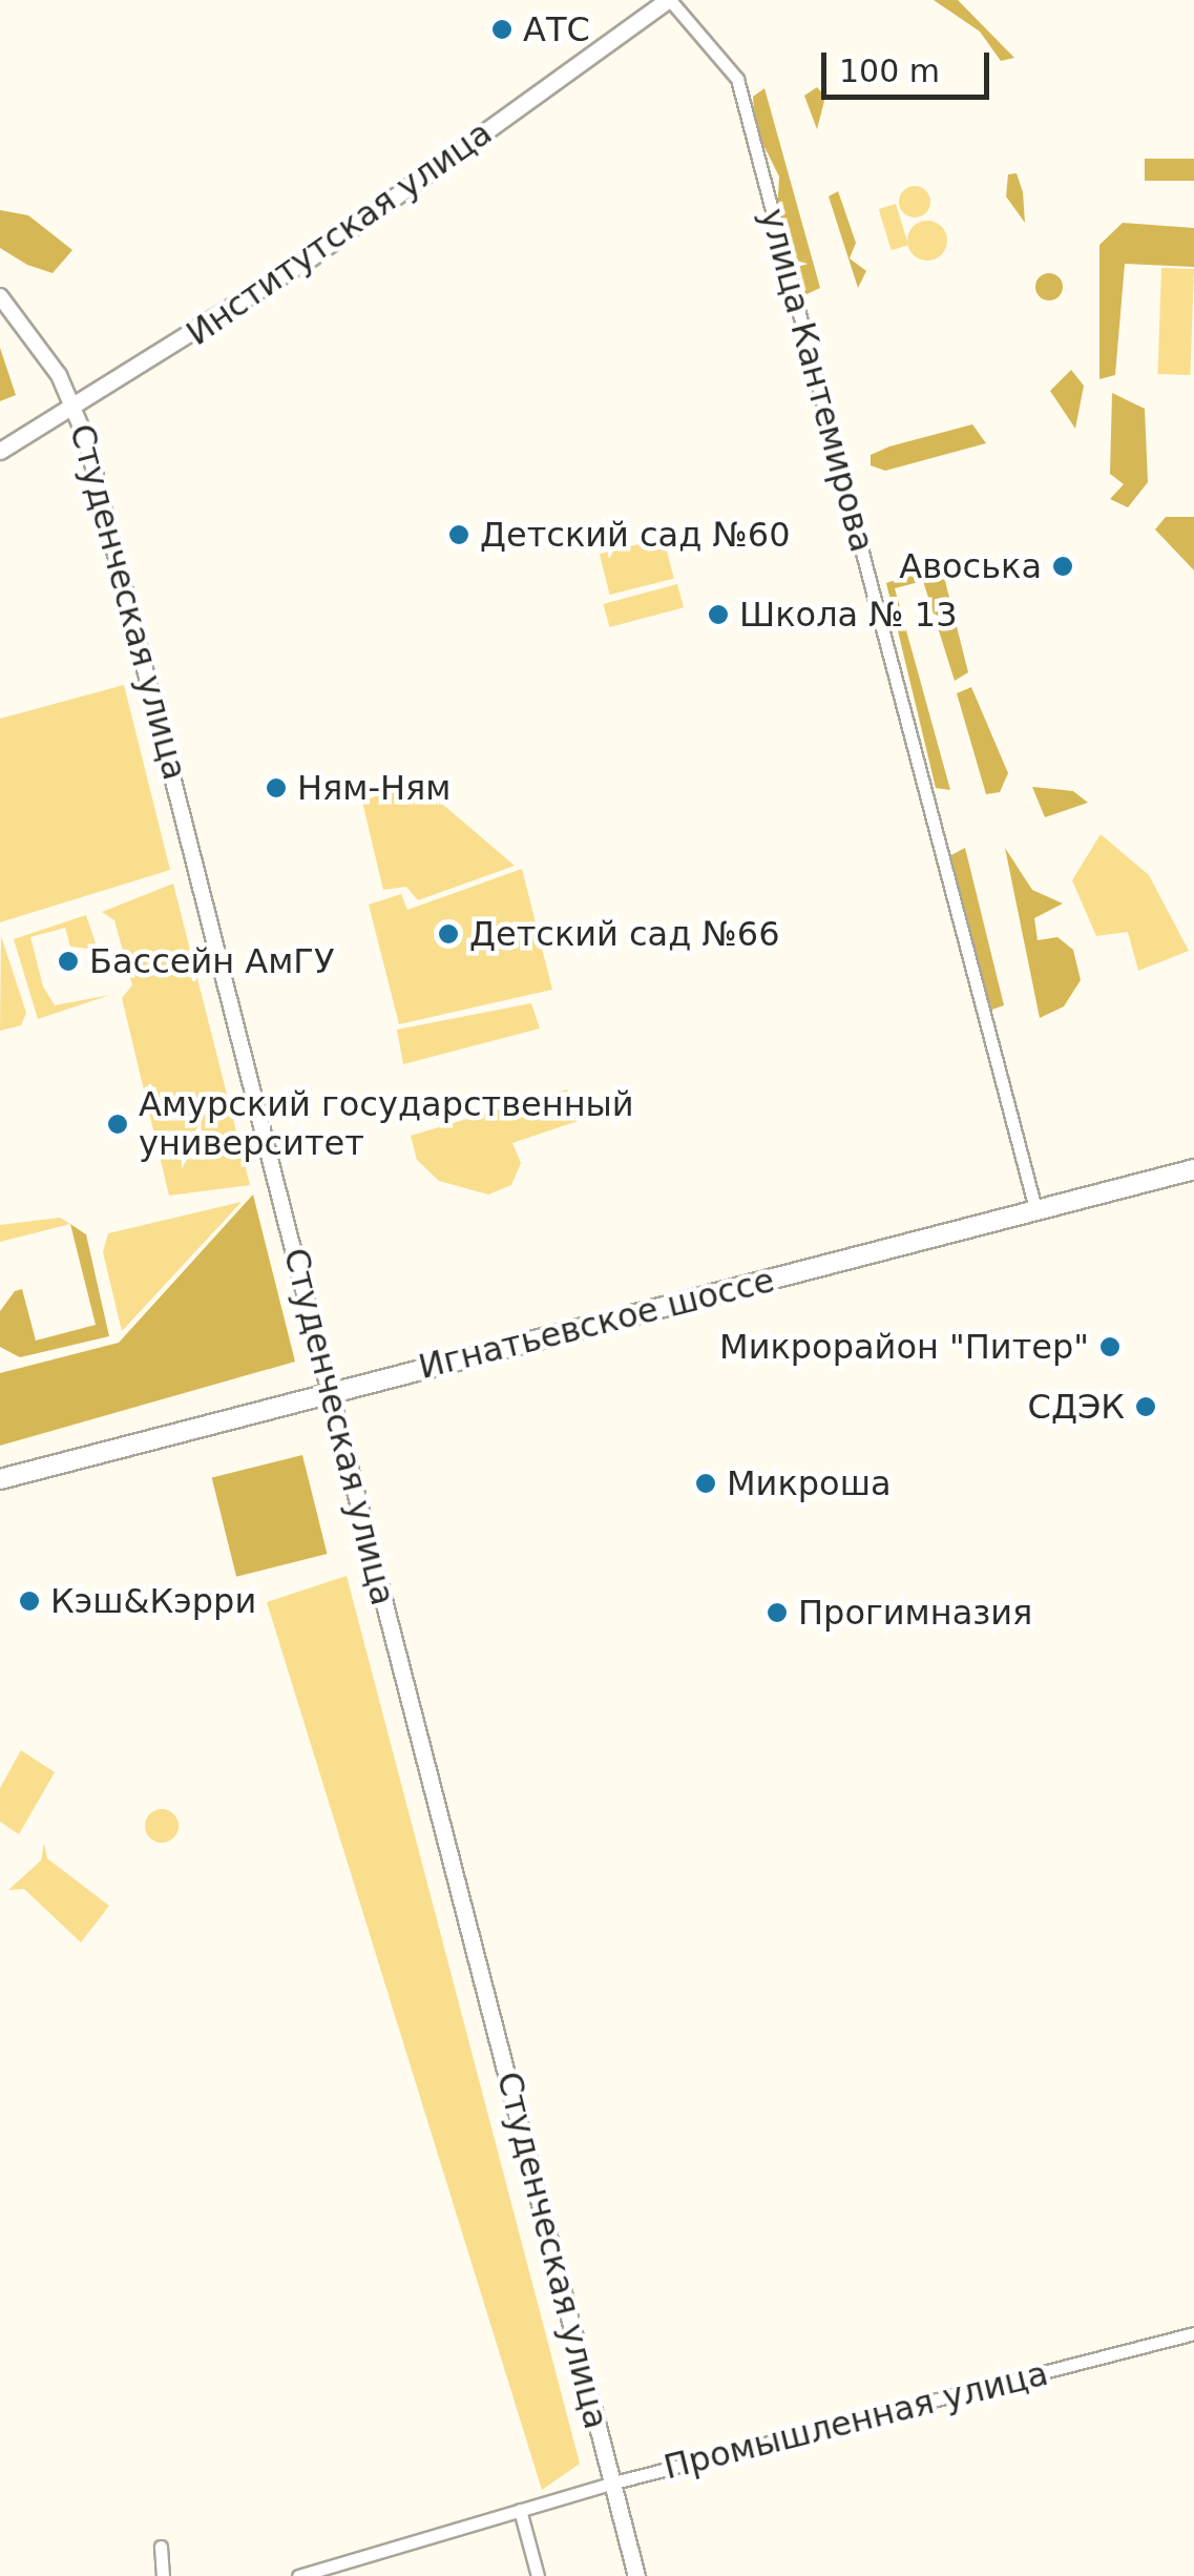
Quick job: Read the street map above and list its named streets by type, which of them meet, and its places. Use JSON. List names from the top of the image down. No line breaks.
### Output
{"streets":{"main road":["Институтская улица","Студенческая улица","Игнатьевское шоссе"],"street":["улица Кантемирова","Промышленная улица"]},"crossings":[["Институтская улица","улица Кантемирова"],["Институтская улица","Студенческая улица"],["улица Кантемирова","Игнатьевское шоссе"],["Студенческая улица","Игнатьевское шоссе"],["Студенческая улица","Промышленная улица"]],"places":["АТС","Детский сад №60","Авоська","Школа № 13","Ням-Ням","Детский сад №66","Бассейн АмГУ","Амурский государственный университет","Микрорайон \"Питер\"","СДЭК","Микроша","Кэш&Кэрри","Прогимназия"],"scale_bar":"100 m"}
